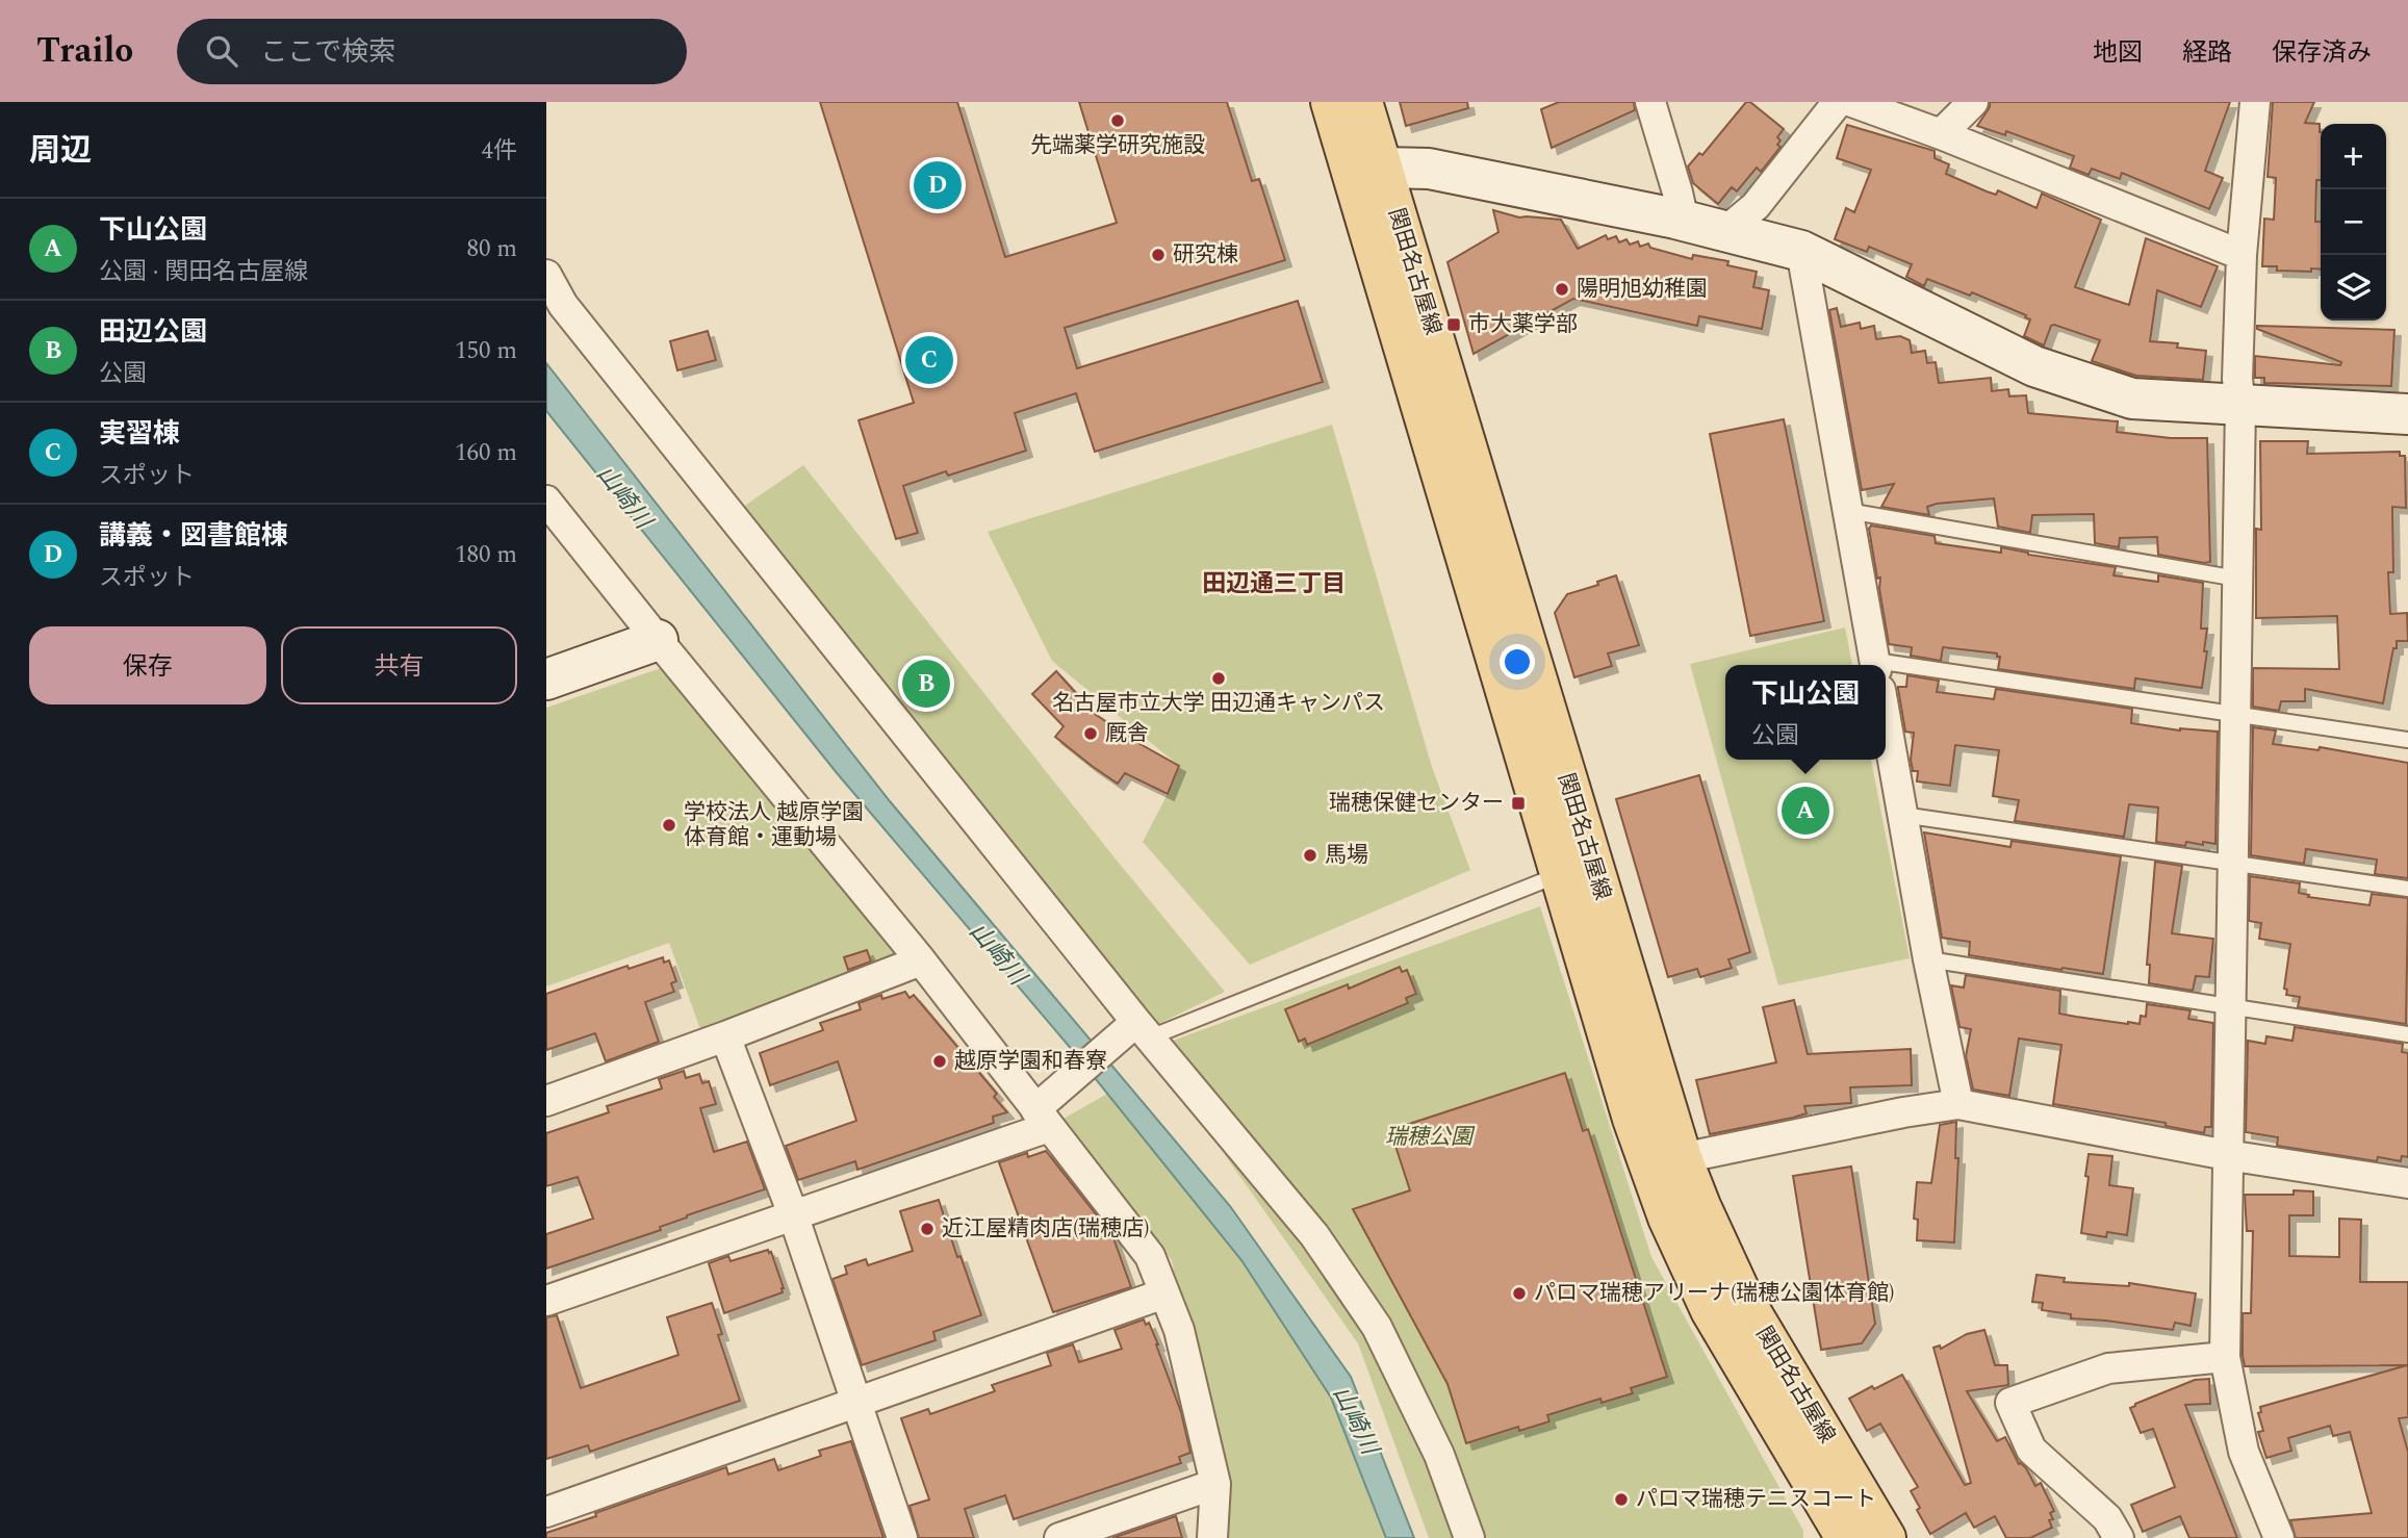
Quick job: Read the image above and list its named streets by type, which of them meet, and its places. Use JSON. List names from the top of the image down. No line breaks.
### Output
{"streets":{"main road":["関田名古屋線"]},"districts":["田辺通三丁目"],"water":["山崎川"],"parks":["瑞穂公園"],"places":{"other":["先端薬学研究施設","研究棟","陽明旭幼稚園","名古屋市立大学 田辺通キャンパス","厩舎","学校法人 越原学園 体育館・運動場","馬場","越原学園和春寮","近江屋精肉店(瑞穂店)","パロマ瑞穂アリーナ(瑞穂公園体育館)","パロマ瑞穂テニスコート"],"transit":["市大薬学部","瑞穂保健センター"]},"page":{"header":"Trailo","search":"ここで検索","nav":["地図","経路","保存済み"],"heading":["周辺","4件"],"map_buttons":["+","−"],"pins":["D","C","B","A"],"list":[{"mark":"A","name":"下山公園","note":"公園 · 関田名古屋線","value":"80 m"},{"mark":"B","name":"田辺公園","note":"公園","value":"150 m"},{"mark":"C","name":"実習棟","note":"スポット","value":"160 m"},{"mark":"D","name":"講義・図書館棟","note":"スポット","value":"180 m"}],"buttons":["保存","共有"],"popup":["下山公園","公園"]}}
